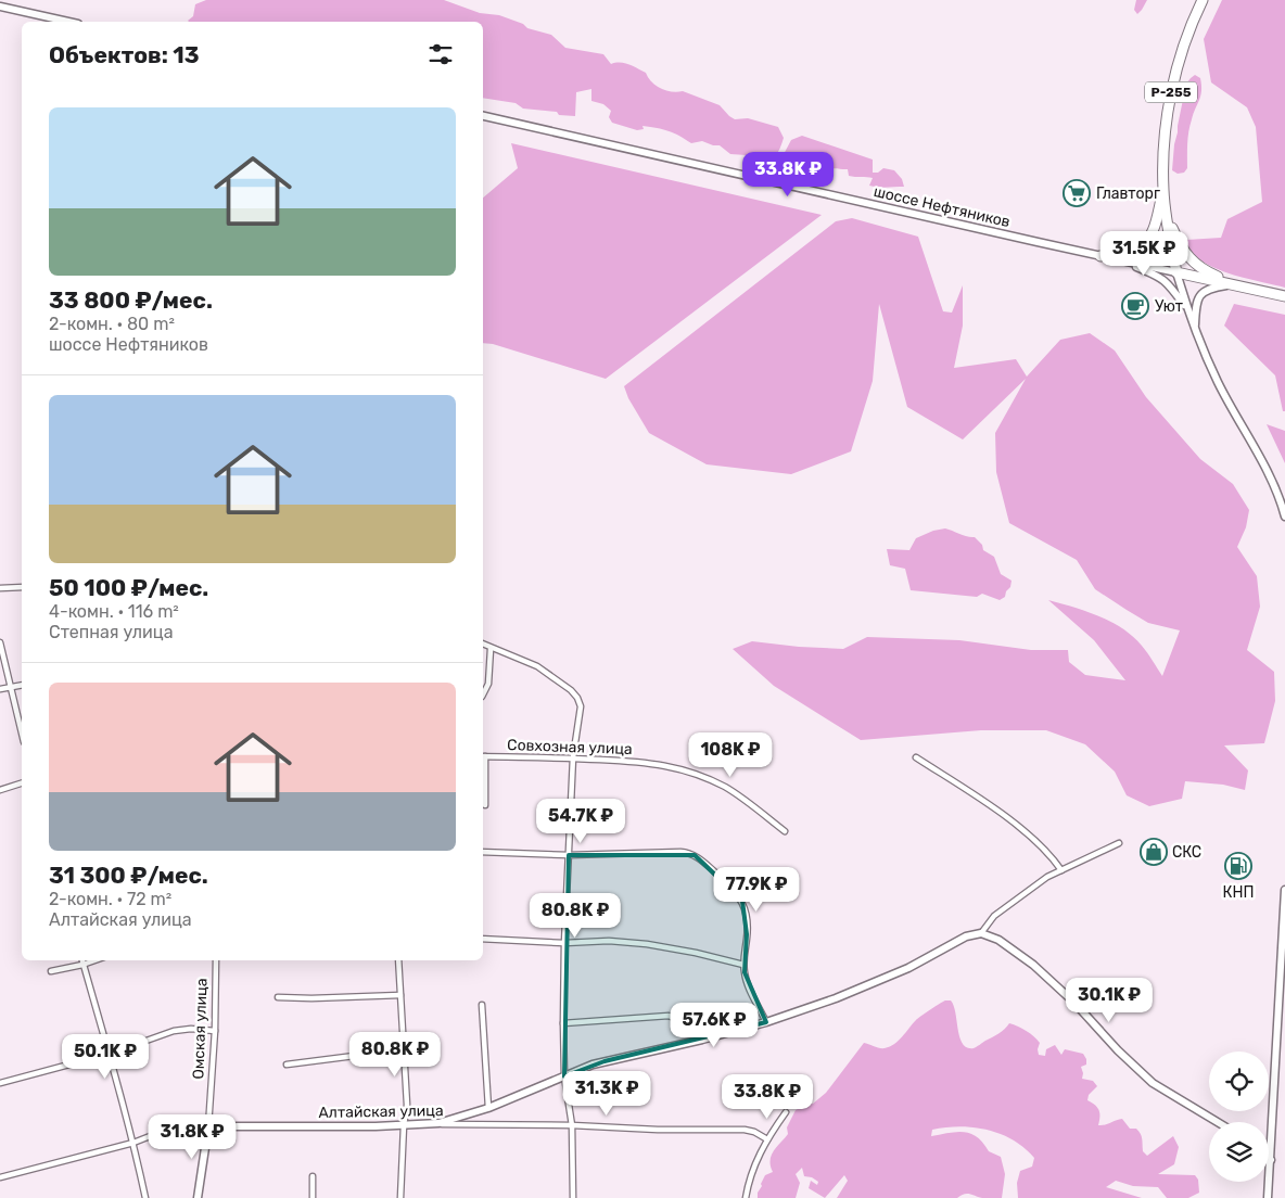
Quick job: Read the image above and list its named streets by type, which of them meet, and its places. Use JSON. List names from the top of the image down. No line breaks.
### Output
{"streets":{"highway":["Р-255"],"main road":["шоссе Нефтяников","Омская улица","Алтайская улица"],"street":["Совхозная улица"]},"crossings":[["Р-255","шоссе Нефтяников"],["Омская улица","Алтайская улица"]],"places":{"supermarket":["Главторг"],"cafe":["Уют"],"shop":["СКС"],"fuel station":["КНП"]},"page":{"heading":"Объектов: 13","list":[{"name":"33 800 ₽/мес.","note":"2-комн. · 80 m² · шоссе Нефтяников"},{"name":"50 100 ₽/мес.","note":"4-комн. · 116 m² · Степная улица"},{"name":"31 300 ₽/мес.","note":"2-комн. · 72 m² · Алтайская улица"}],"price":["33.8K ₽","31.5K ₽","108K ₽","54.7K ₽","77.9K ₽","80.8K ₽","30.1K ₽","57.6K ₽","80.8K ₽","50.1K ₽","31.3K ₽","33.8K ₽","31.8K ₽"]}}
